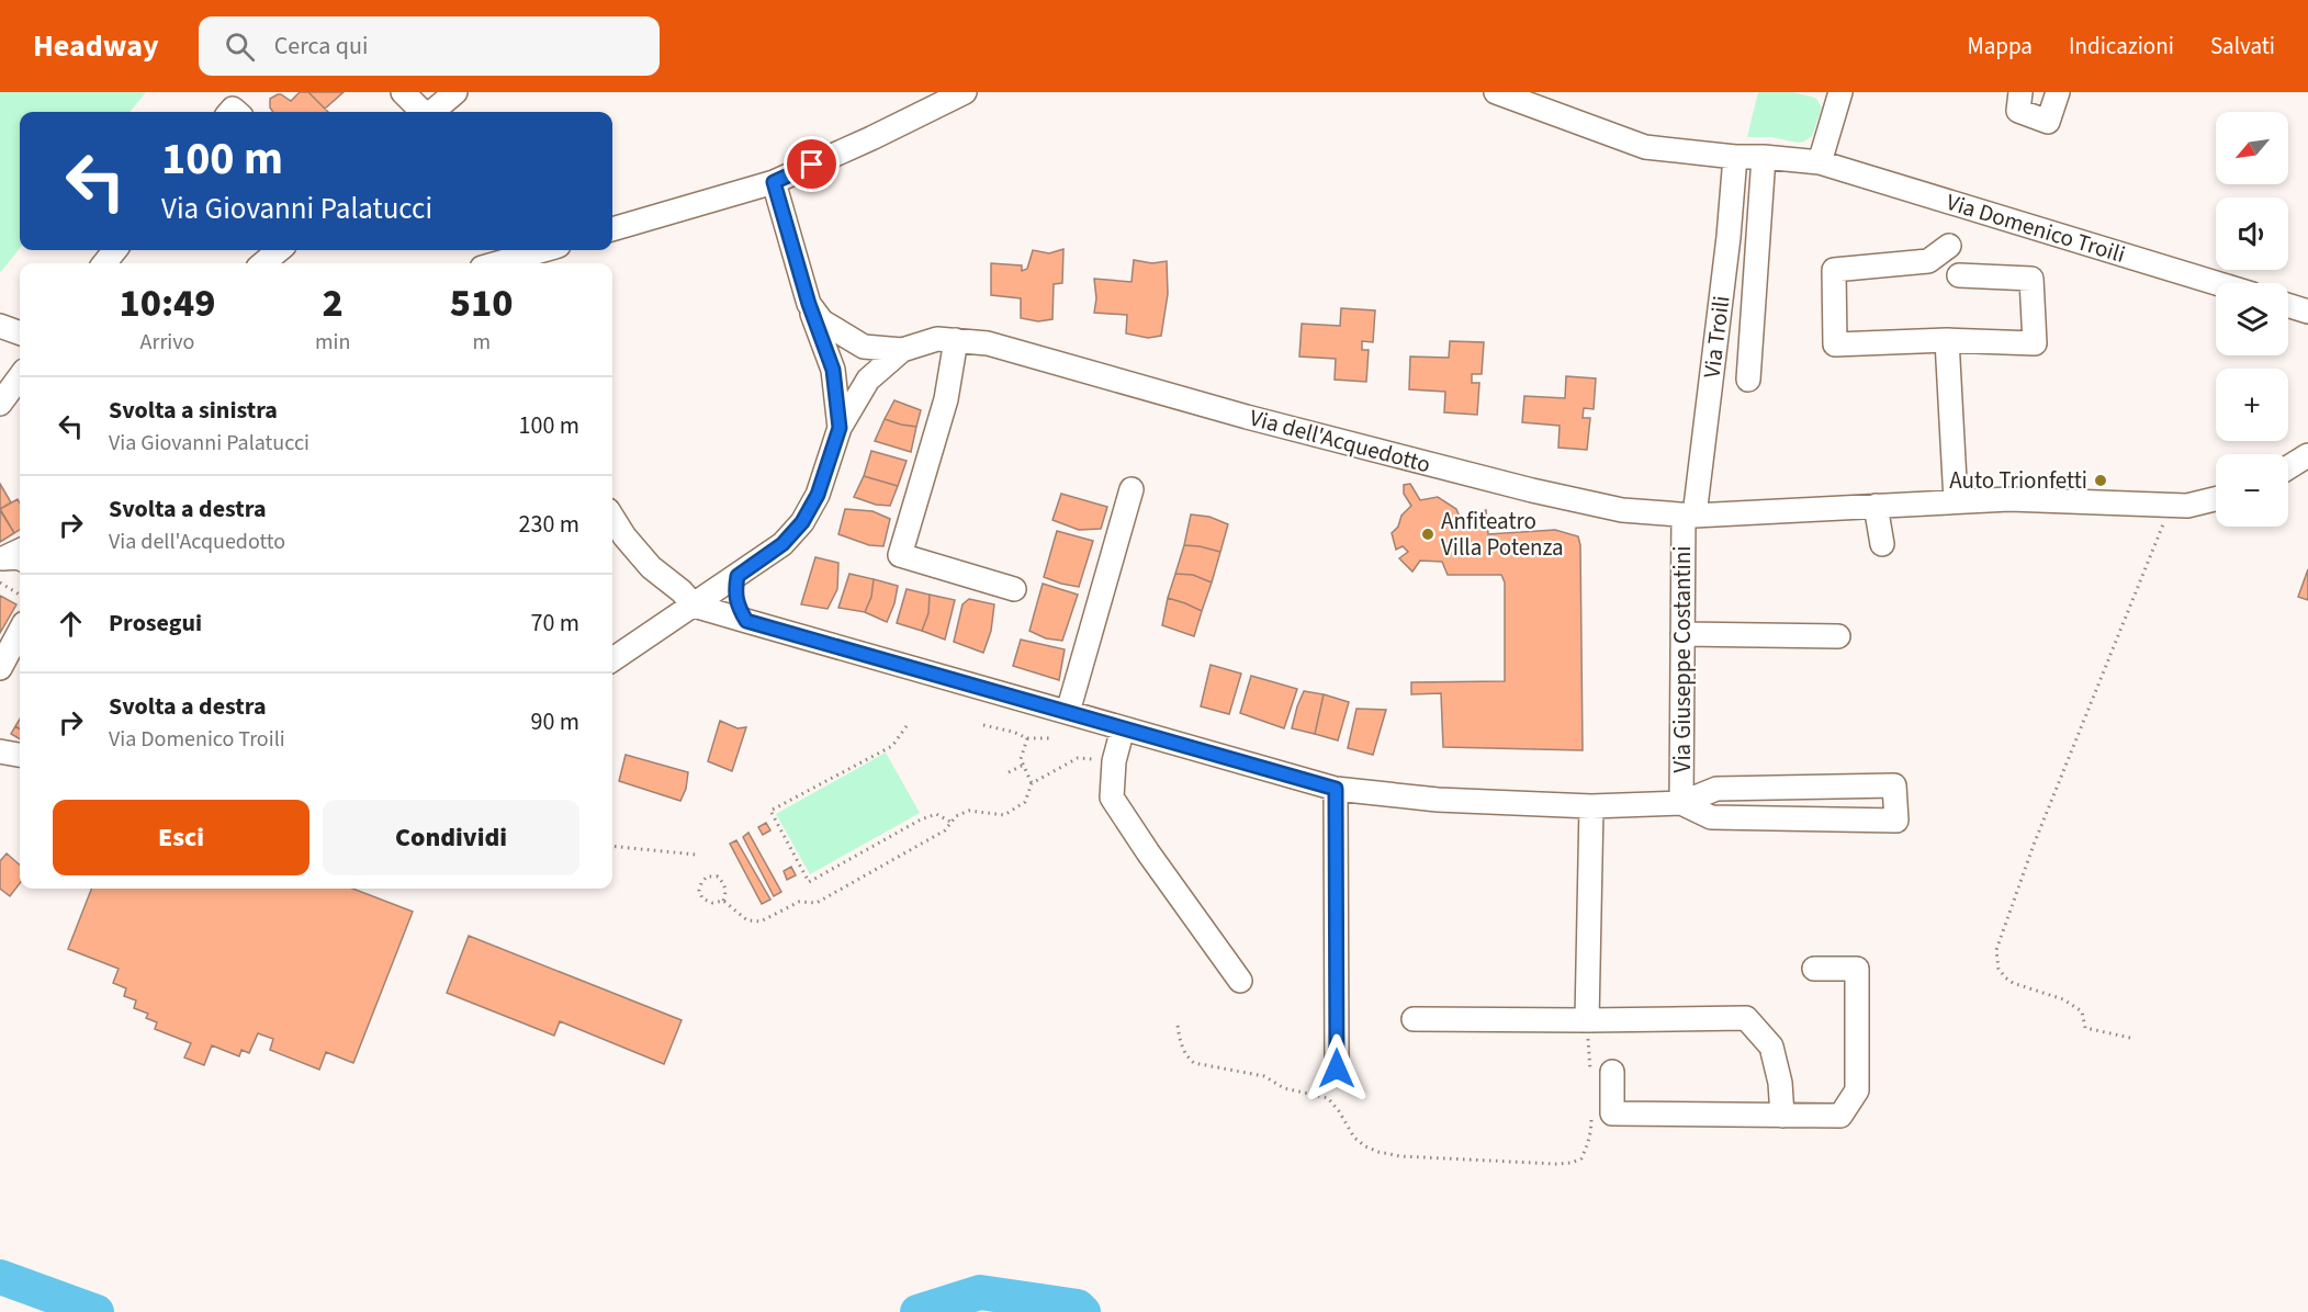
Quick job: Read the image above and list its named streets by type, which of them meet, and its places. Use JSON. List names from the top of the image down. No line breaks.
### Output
{"streets":{"street":["Via Domenico Troili","Via Troili","Via dell'Acquedotto","Via Giuseppe Costantini"]},"crossings":[["Via Domenico Troili","Via Troili"],["Via Troili","Via dell'Acquedotto"],["Via Troili","Via Giuseppe Costantini"],["Via dell'Acquedotto","Via Giuseppe Costantini"]],"places":["Auto Trionfetti","Anfiteatro Villa Potenza"],"north":"bottom left","page":{"header":"Headway","search":"Cerca qui","nav":["Mappa","Indicazioni","Salvati"],"map_buttons":["+","−"],"turn":["100 m","Via Giovanni Palatucci"],"eta":["10:49","Arrivo","2","min","510","m"],"list":[{"name":"Svolta a sinistra","note":"Via Giovanni Palatucci","value":"100 m"},{"name":"Svolta a destra","note":"Via dell'Acquedotto","value":"230 m"},{"name":"Prosegui","value":"70 m"},{"name":"Svolta a destra","note":"Via Domenico Troili","value":"90 m"}],"buttons":["Esci","Condividi"]}}
